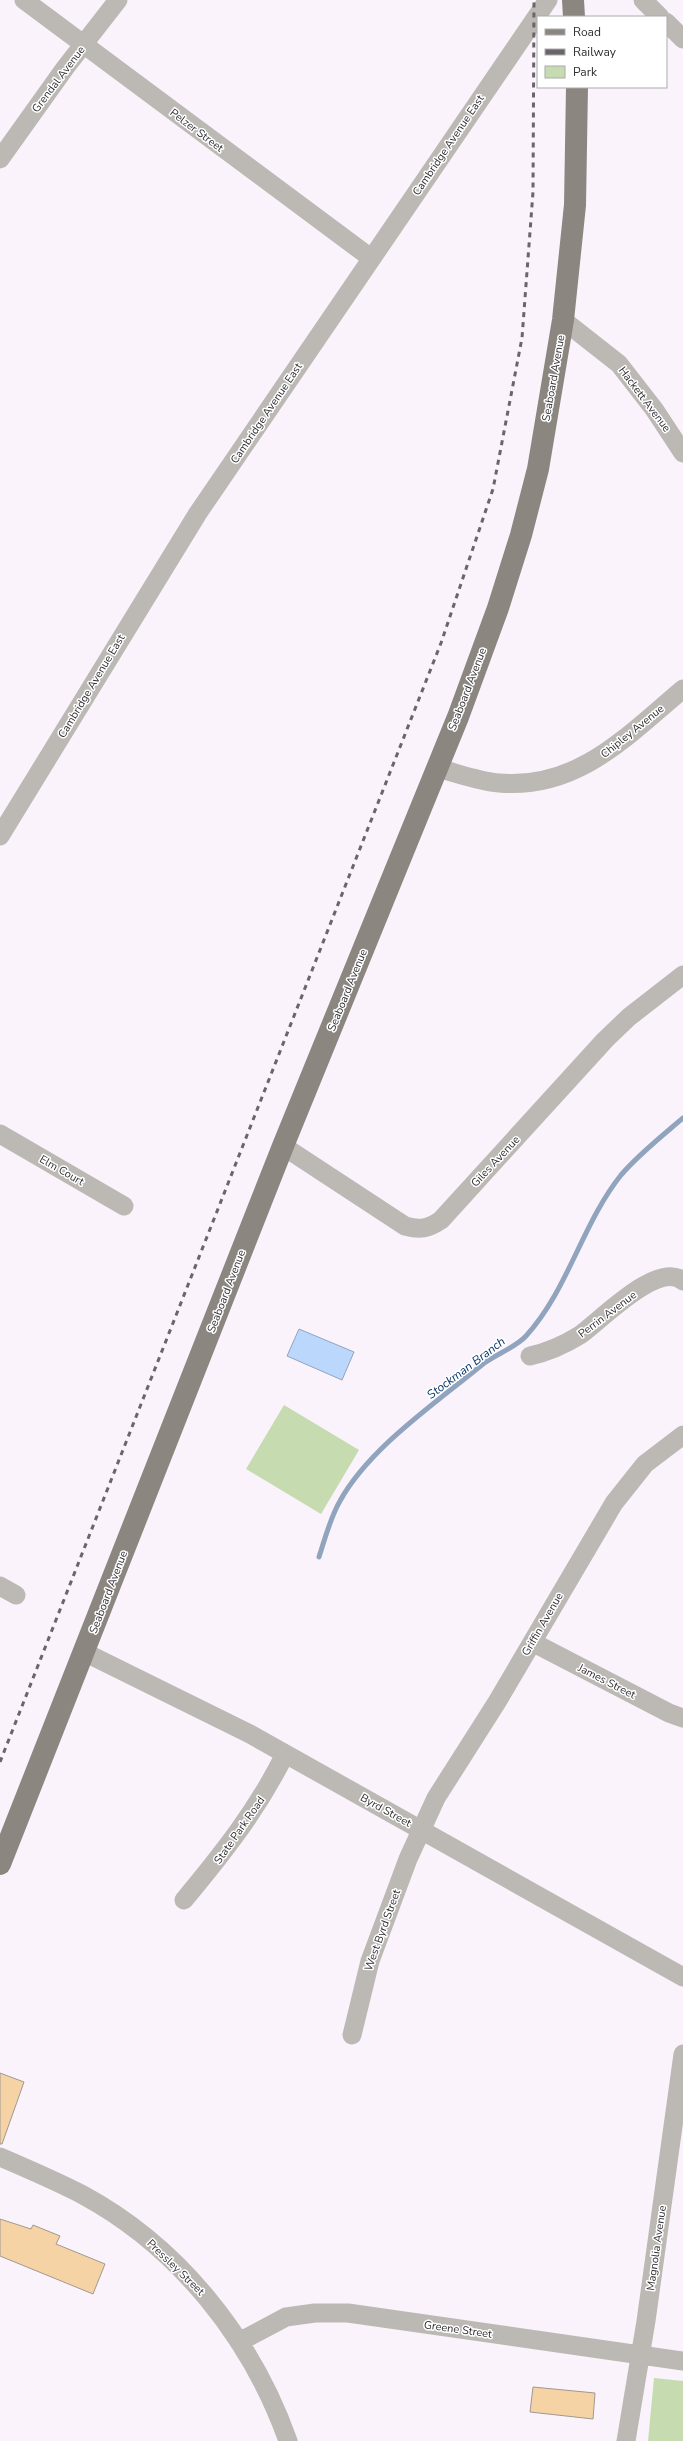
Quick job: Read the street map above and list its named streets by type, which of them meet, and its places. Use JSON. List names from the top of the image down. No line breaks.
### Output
{"streets":{"main road":["Seaboard Avenue"],"street":["Grendal Avenue","Pelzer Street","Cambridge Avenue East","Hackett Avenue","Chipley Avenue","Giles Avenue","Elm Court","Perrin Avenue","Griffin Avenue","James Street","Byrd Street","State Park Road","West Byrd Street","Magnolia Avenue","Pressley Street","Greene Street"]},"crossings":[["Grendal Avenue","Pelzer Street"],["Pelzer Street","Cambridge Avenue East"],["Seaboard Avenue","Hackett Avenue"],["Seaboard Avenue","Chipley Avenue"],["Seaboard Avenue","Giles Avenue"],["Seaboard Avenue","Byrd Street"],["Griffin Avenue","James Street"],["Griffin Avenue","Byrd Street"],["Griffin Avenue","West Byrd Street"],["Byrd Street","State Park Road"],["Byrd Street","West Byrd Street"],["Magnolia Avenue","Greene Street"],["Pressley Street","Greene Street"]],"water":["Stockman Branch"],"legend":["Road","Railway","Park"]}
